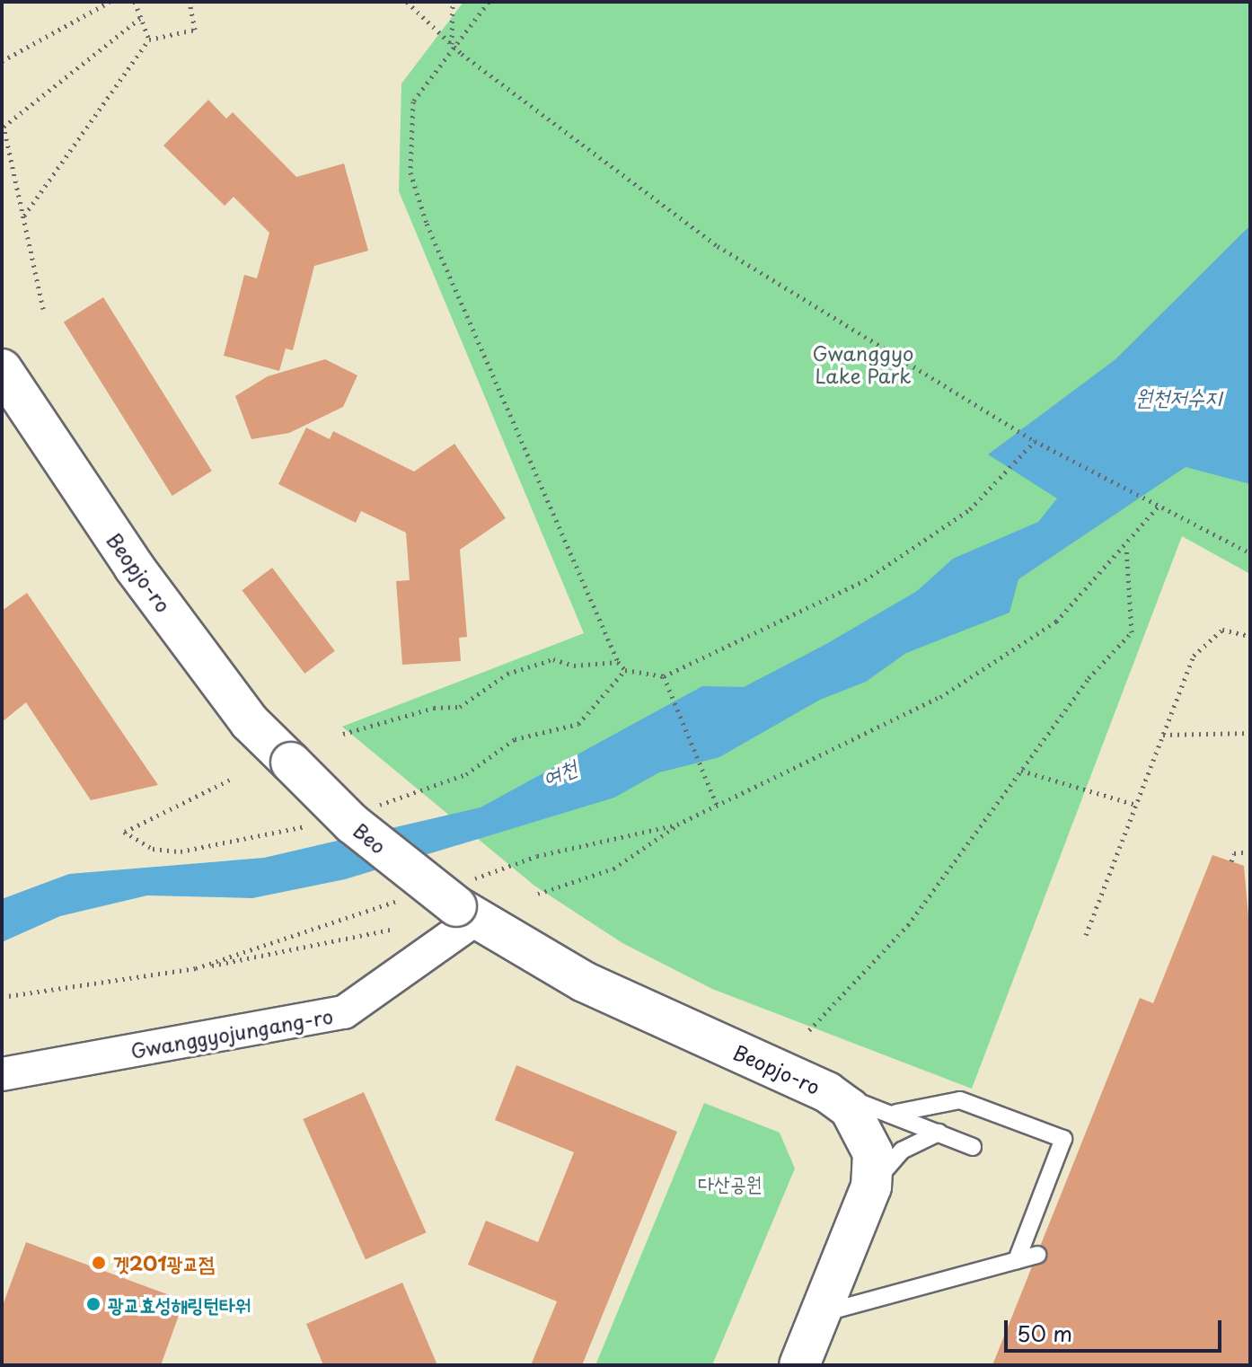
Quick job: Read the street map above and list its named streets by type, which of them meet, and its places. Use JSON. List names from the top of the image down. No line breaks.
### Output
{"streets":{"street":["Beopjo-ro","Beo","Gwanggyojungang-ro"]},"crossings":[["Beopjo-ro","Beo"],["Beopjo-ro","Gwanggyojungang-ro"],["Beo","Gwanggyojungang-ro"]],"water":["원천저수지","여천"],"parks":["Gwanggyo Lake Park","다산공원"],"places":["겟201광교점","광교효성해링턴타워"],"scale_bar":"50 m"}
